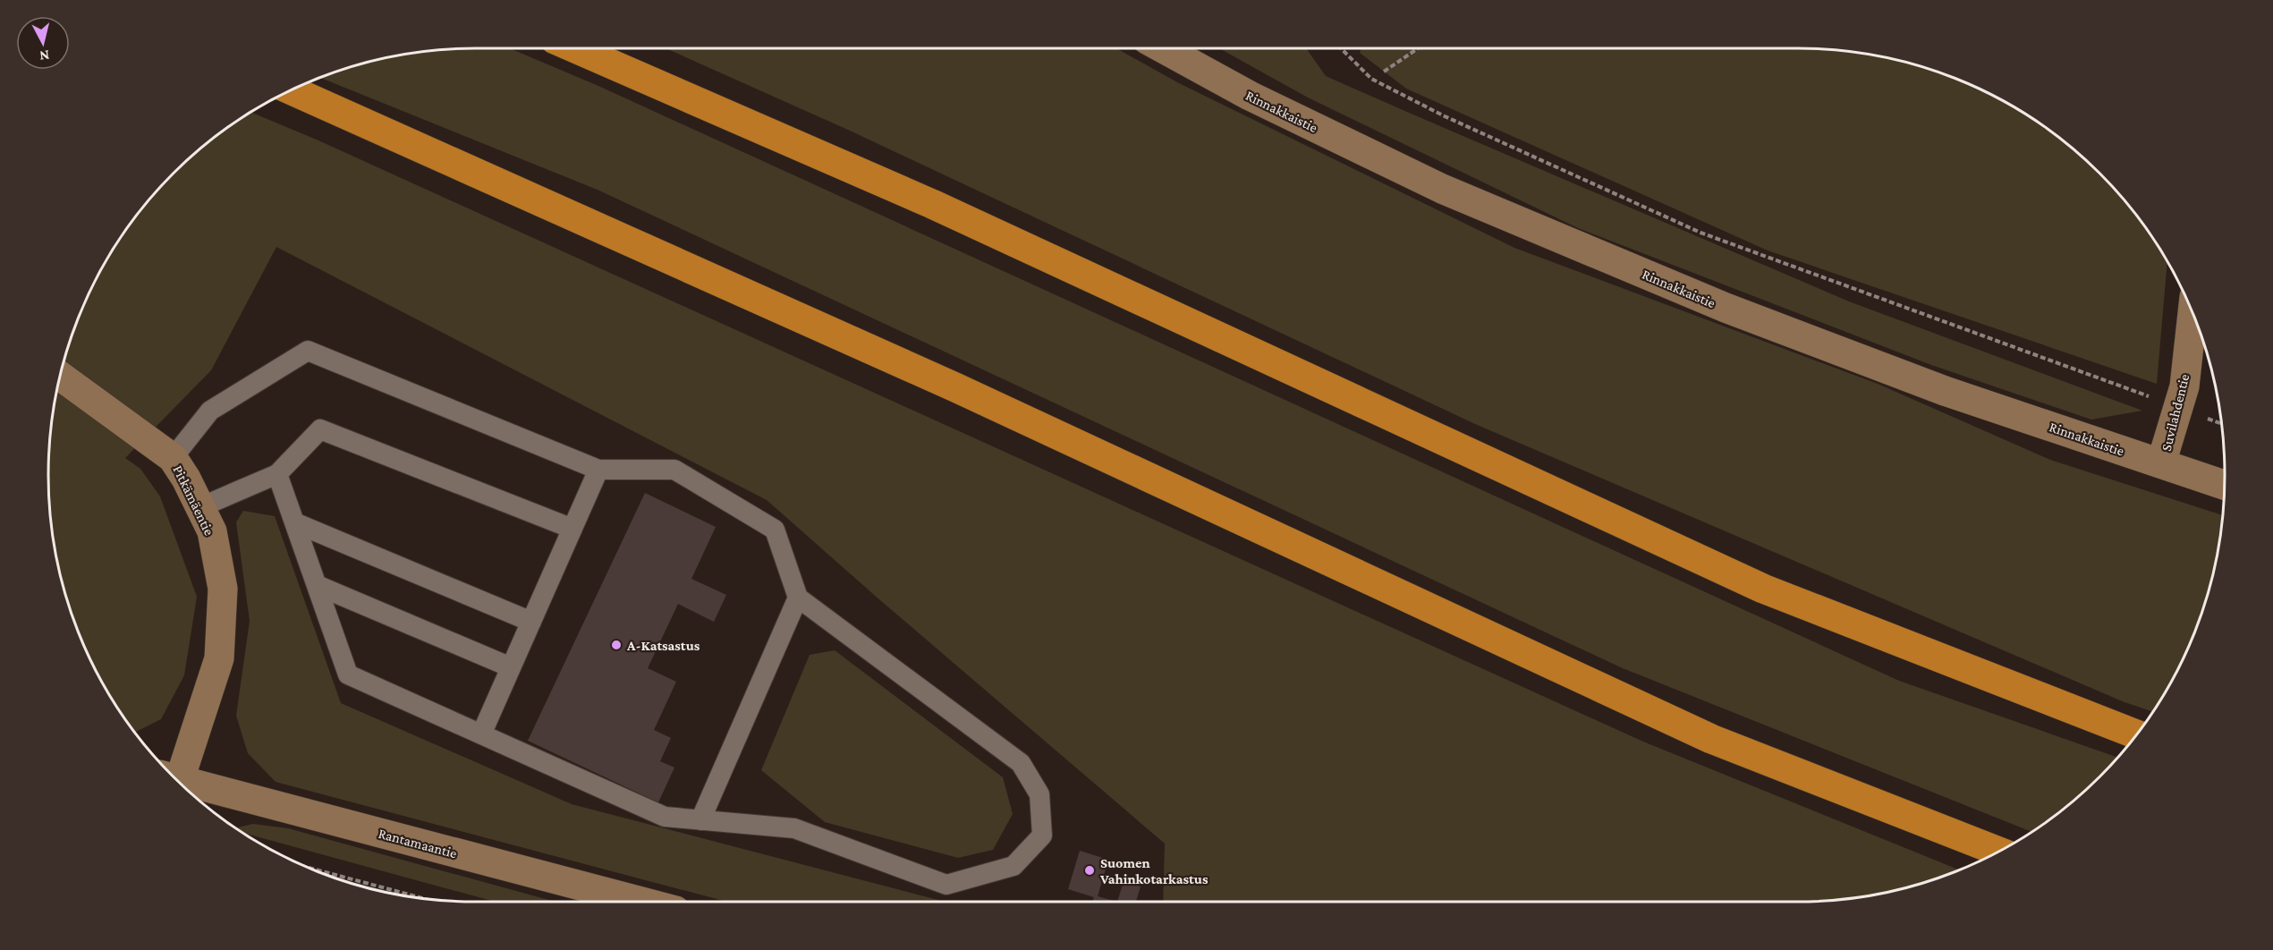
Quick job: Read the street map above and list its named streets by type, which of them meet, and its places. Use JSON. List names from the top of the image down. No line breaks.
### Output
{"streets":{"street":["Rinnakkaistie","Suvilahdentie","Pitkämäentie","Rantamaantie"]},"crossings":[["Rinnakkaistie","Suvilahdentie"]],"places":["A-Katsastus","Suomen Vahinkotarkastus"],"north":"bottom"}
